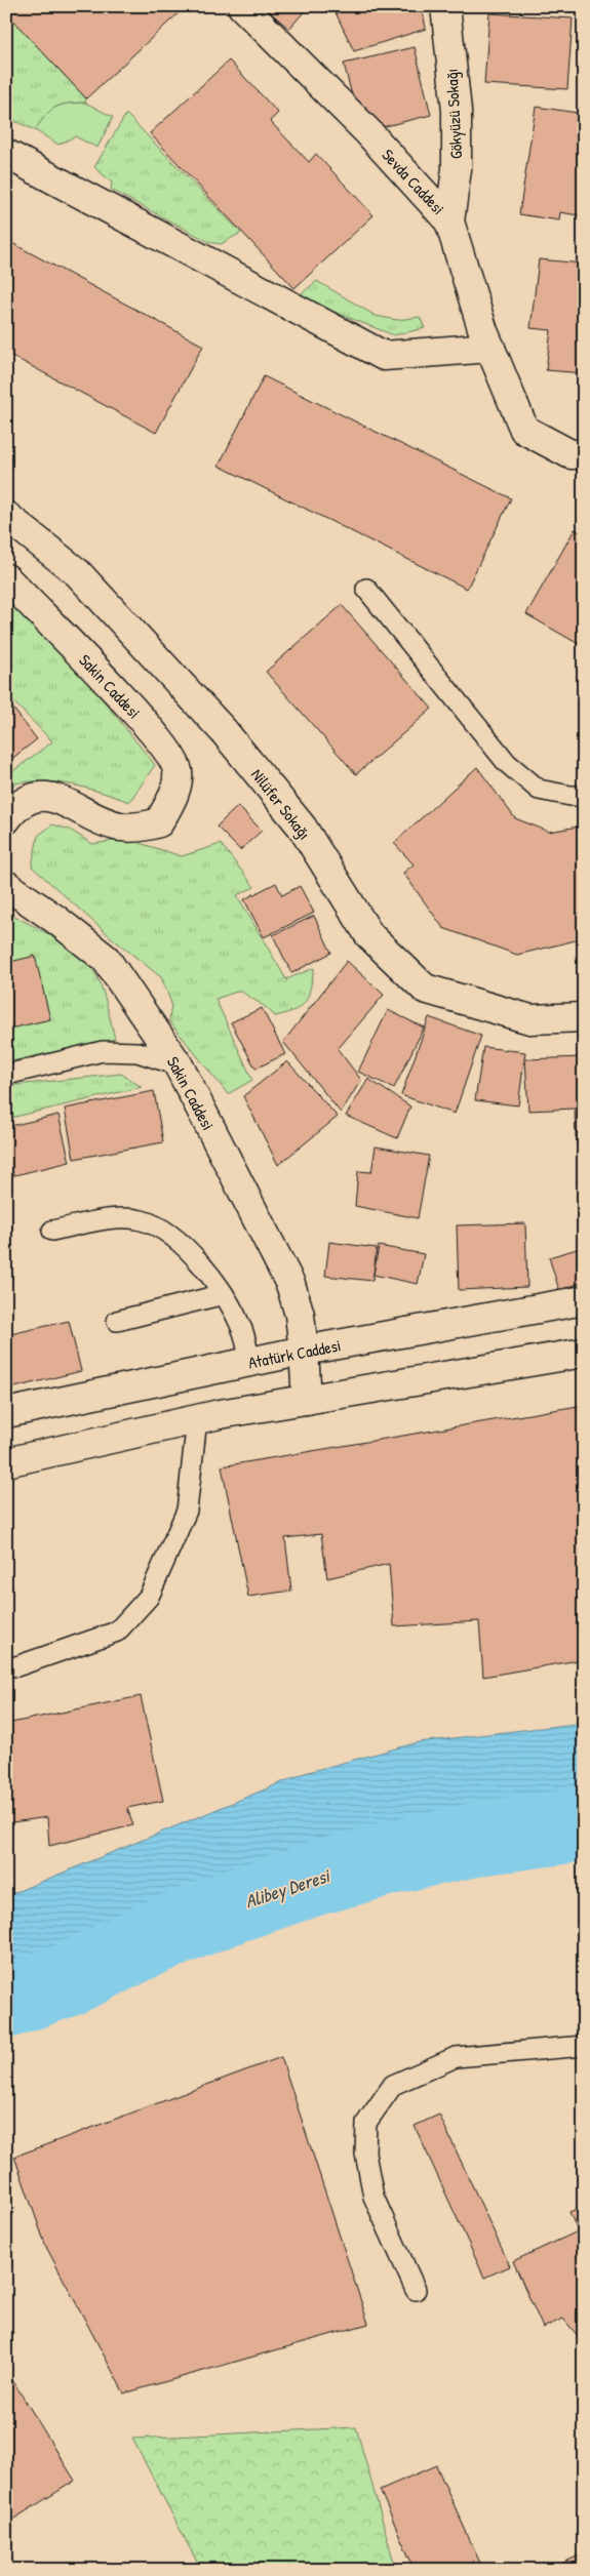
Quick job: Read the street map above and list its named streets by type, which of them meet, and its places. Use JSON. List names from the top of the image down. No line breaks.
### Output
{"streets":{"street":["Gökyüzü Sokağı","Sevda Caddesi","Sakin Caddesi","Nilüfer Sokağı","Atatürk Caddesi"]},"crossings":[["Gökyüzü Sokağı","Sevda Caddesi"],["Sakin Caddesi","Atatürk Caddesi"]],"water":["Alibey Deresi"]}
